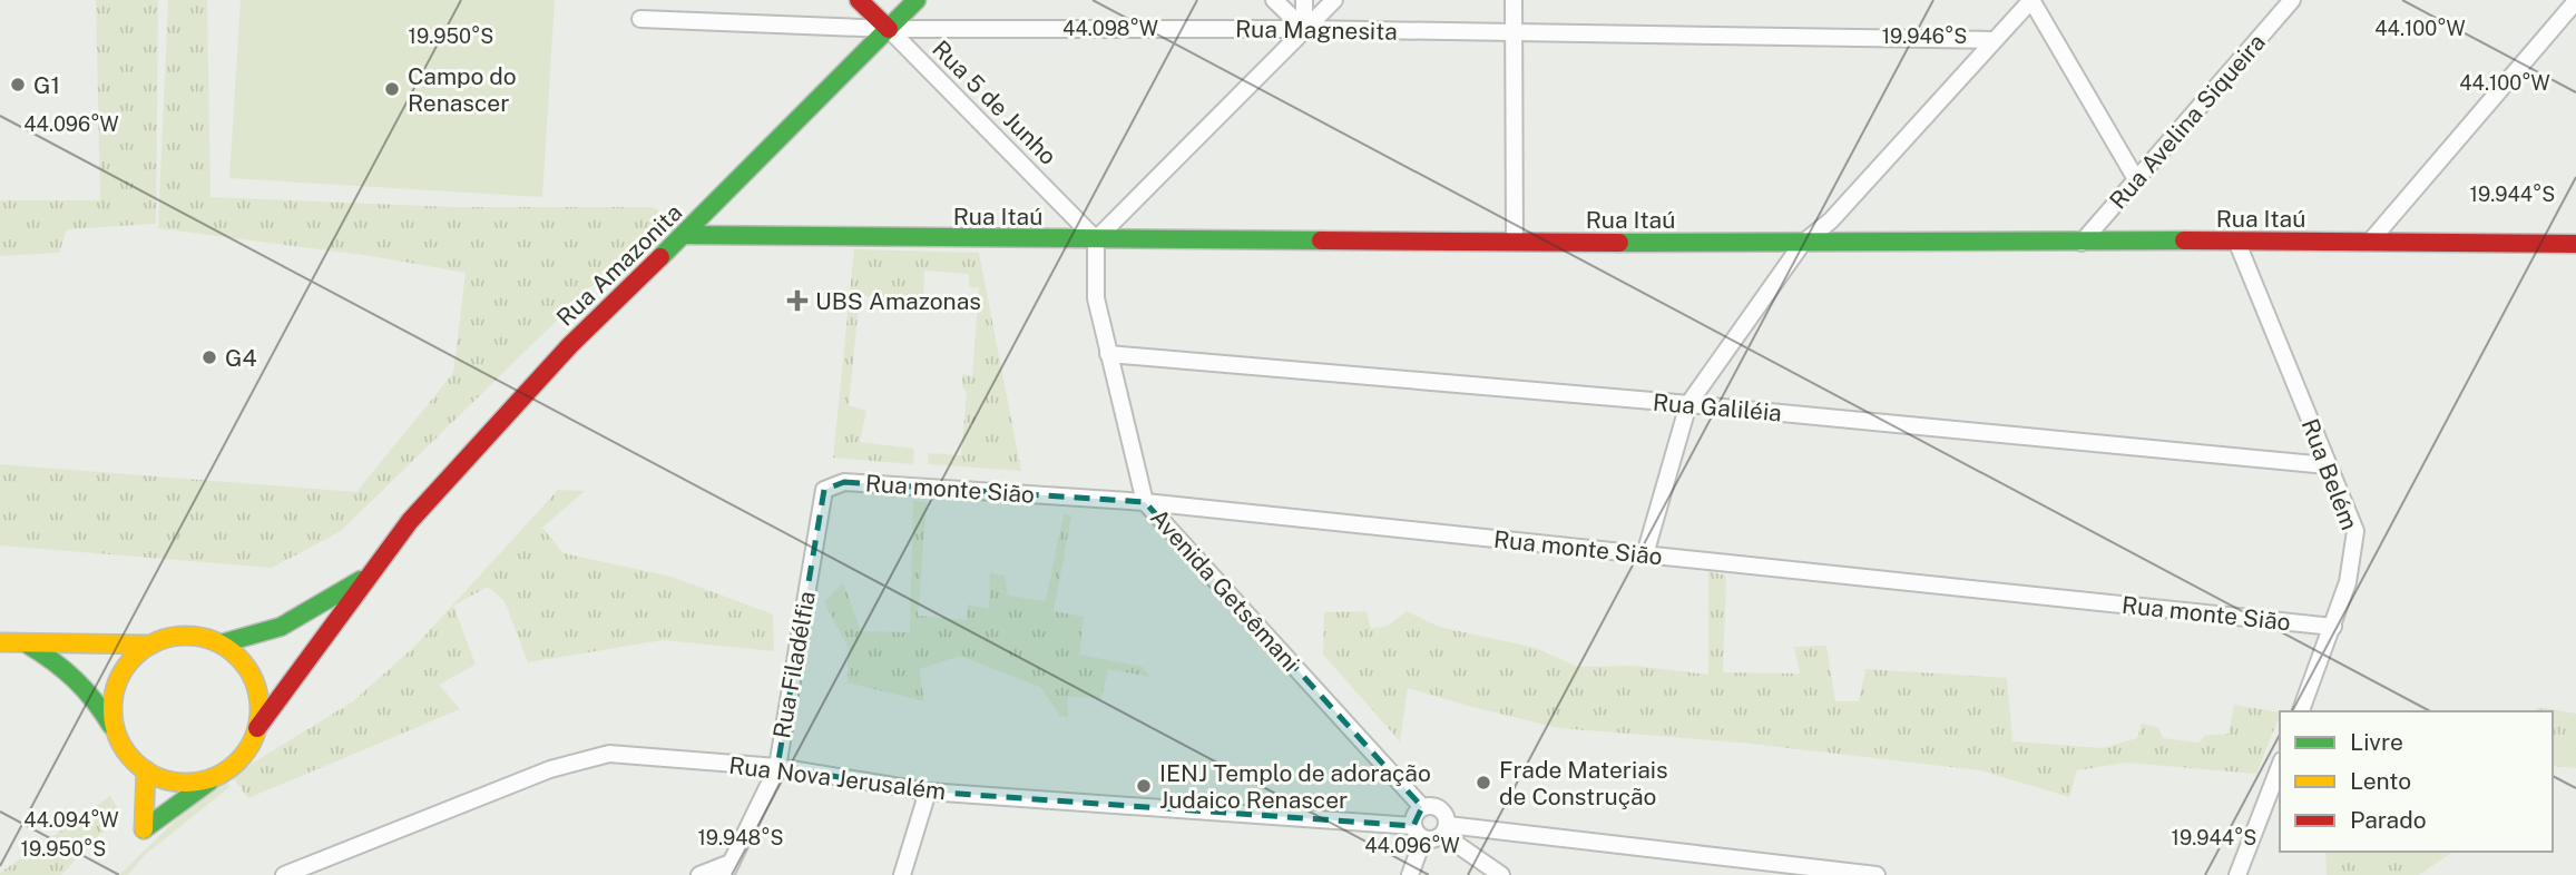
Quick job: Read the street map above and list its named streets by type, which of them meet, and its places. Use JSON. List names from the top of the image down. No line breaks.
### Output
{"streets":{"street":["Rua Magnesita","Rua 5 de Junho","Rua Avelina Siqueira","Rua Itaú","Rua Amazonita","Rua Galiléia","Rua Belém","Rua monte Sião","Avenida Getsêmani","Rua Filadélfia","Rua Nova Jerusalém"]},"crossings":[["Rua Magnesita","Rua 5 de Junho"],["Rua Magnesita","Rua Amazonita"],["Rua 5 de Junho","Rua Itaú"],["Rua 5 de Junho","Rua Amazonita"],["Rua 5 de Junho","Avenida Getsêmani"],["Rua Avelina Siqueira","Rua Itaú"],["Rua Itaú","Rua Amazonita"],["Rua Itaú","Rua Belém"],["Rua Itaú","Avenida Getsêmani"],["Rua Galiléia","Rua Belém"],["Rua Galiléia","Avenida Getsêmani"],["Rua Belém","Rua monte Sião"],["Rua monte Sião","Avenida Getsêmani"],["Rua monte Sião","Rua Filadélfia"],["Avenida Getsêmani","Rua Nova Jerusalém"],["Rua Filadélfia","Rua Nova Jerusalém"]],"places":{"other":["G1","Campo do Renascer","G4","Frade Materiais de Construção","IENJ Templo de adoração Judaico Renascer"],"health":["UBS Amazonas"]},"legend":["Livre","Lento","Parado"],"coordinates":["44.098°W","44.100°W","19.950°S","19.946°S","44.096°W","19.944°S","44.094°W","19.948°S"]}
